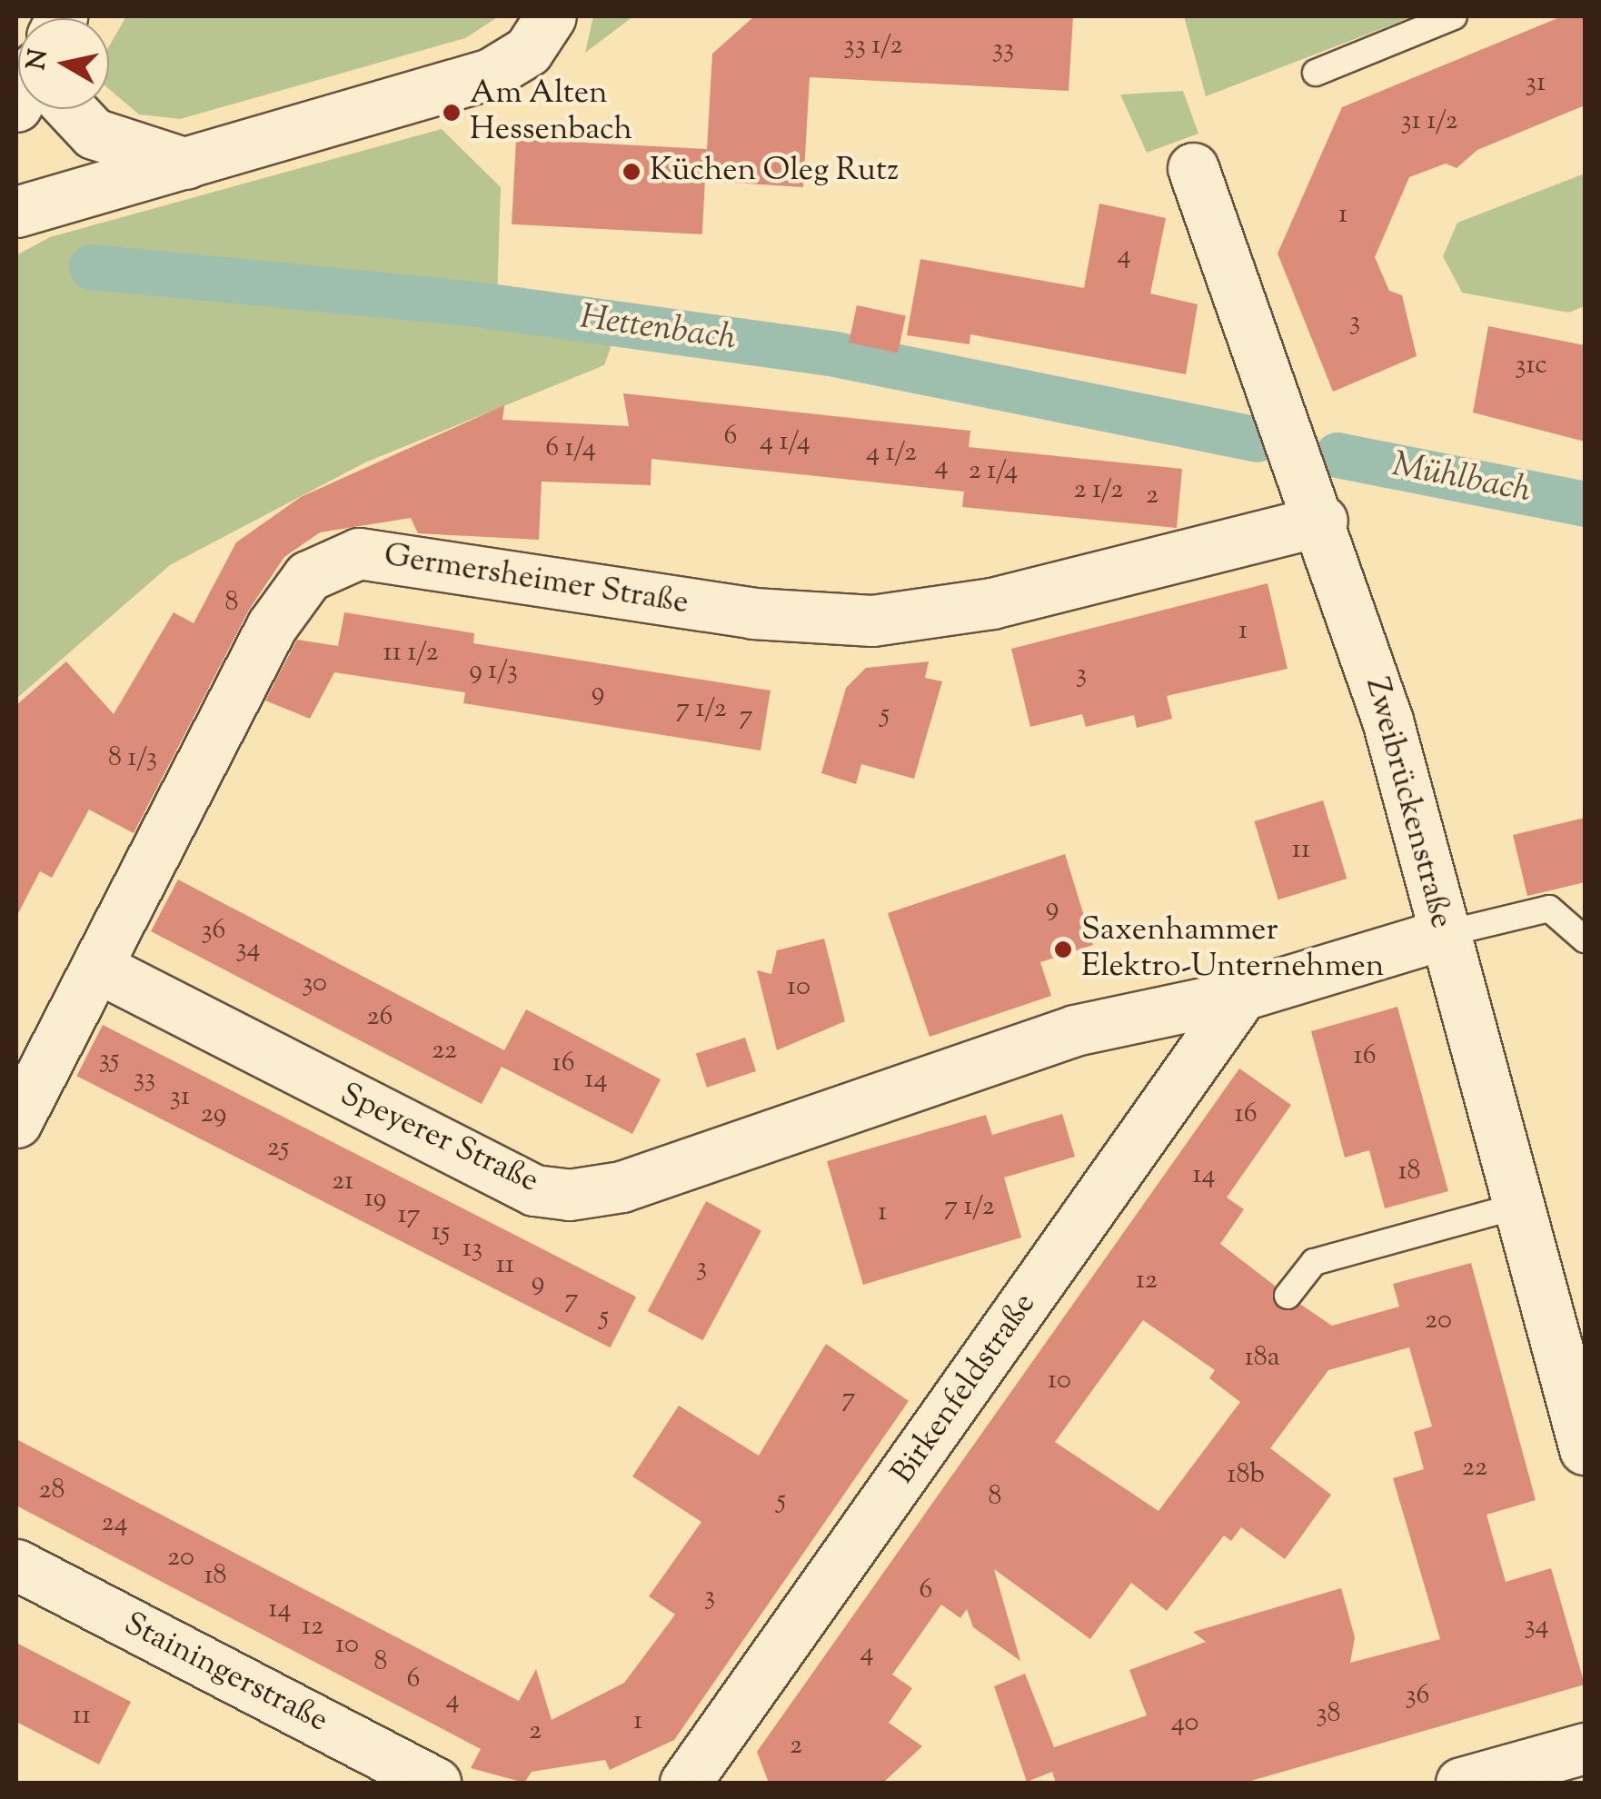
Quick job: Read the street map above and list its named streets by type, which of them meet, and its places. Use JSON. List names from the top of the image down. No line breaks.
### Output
{"streets":{"street":["Germersheimer Straße","Zweibrückenstraße","Speyerer Straße","Birkenfeldstraße","Stainingerstraße"]},"crossings":[["Germersheimer Straße","Zweibrückenstraße"],["Germersheimer Straße","Speyerer Straße"],["Speyerer Straße","Birkenfeldstraße"]],"water":["Hettenbach","Mühlbach"],"places":["Am Alten Hessenbach","Küchen Oleg Rutz","Saxenhammer Elektro-Unternehmen"],"house_numbers":["33 1/2","33","31","31 1/2","1","4","3","31c","6","4 1/4","6 1/4","4 1/2","4","2 1/4","2 1/2","2","8","1","11 1/2","9 1/3","3","9","7 1/2","5","7","8 1/3","11","9","36","34","30","10","26","22","16","35","16","33","14","31","29","16","25","18","14","21","19","7 1/2","1","17","15","13","11","3","12","9","7","5","20","18a","10","7","22","18b","28","8","5","24","20","18","6","3","14","34","12","10","4","8","6","36","4","38","11","1","40","2","2"],"north":"left"}
